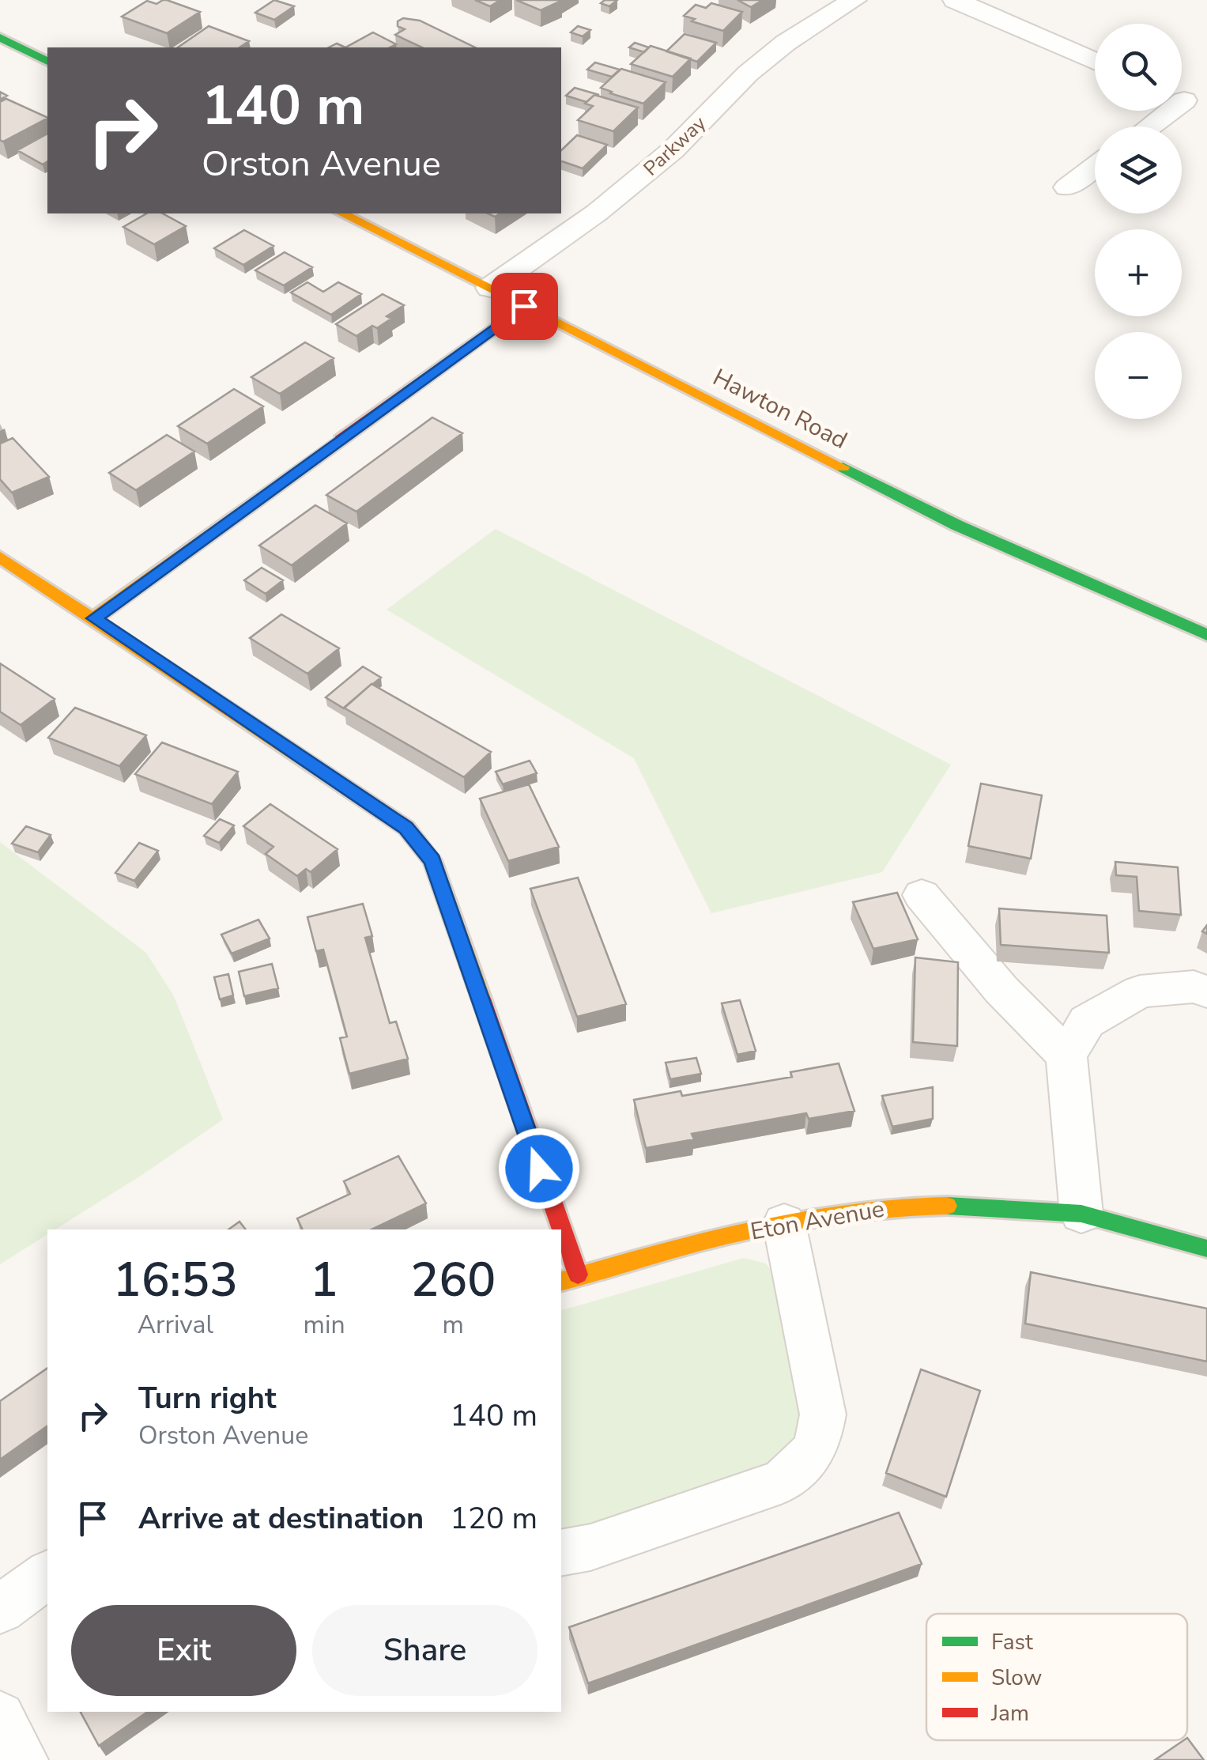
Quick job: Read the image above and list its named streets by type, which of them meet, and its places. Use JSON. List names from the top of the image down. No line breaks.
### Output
{"streets":{"street":["Parkway","Hawton Road","Eton Avenue"]},"crossings":[["Parkway","Hawton Road"]],"legend":["Fast","Slow","Jam"],"page":{"map_buttons":["+","−"],"turn":["140 m","Orston Avenue"],"eta":["16:53","Arrival","1","min","260","m"],"list":[{"name":"Turn right","note":"Orston Avenue","value":"140 m"},{"name":"Arrive at destination","value":"120 m"}],"buttons":["Exit","Share"]}}
